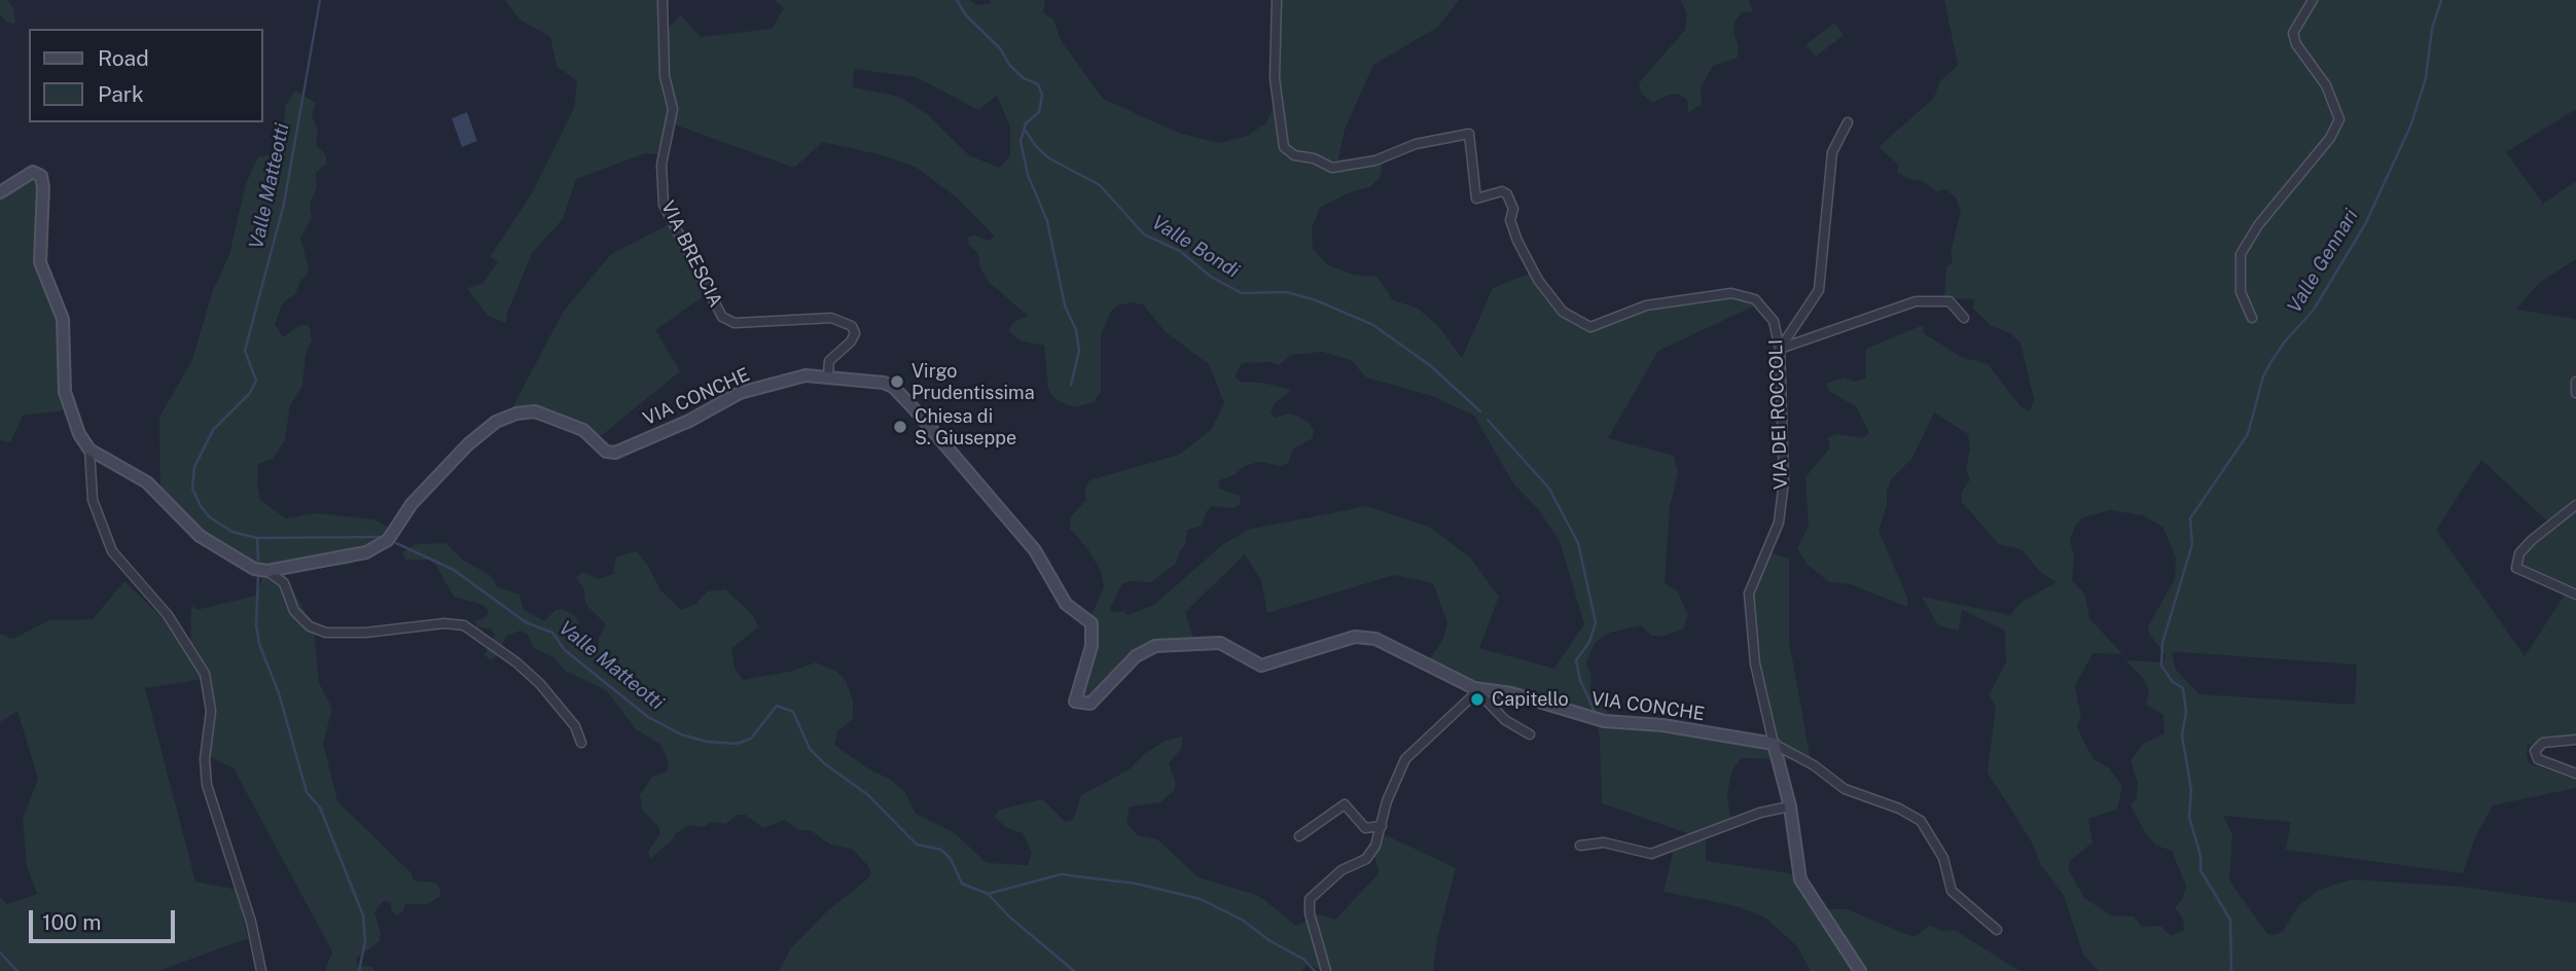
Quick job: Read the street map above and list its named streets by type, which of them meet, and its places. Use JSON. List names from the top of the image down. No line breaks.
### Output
{"streets":{"street":["VIA BRESCIA","VIA CONCHE","VIA DEI ROCCOLI"]},"crossings":[["VIA BRESCIA","VIA CONCHE"],["VIA CONCHE","VIA DEI ROCCOLI"]],"water":["Valle Matteotti","Valle Bondi","Valle Gennari"],"places":["Virgo Prudentissima","Chiesa di S. Giuseppe","Capitello"],"legend":["Road","Park"],"scale_bar":"100 m"}
